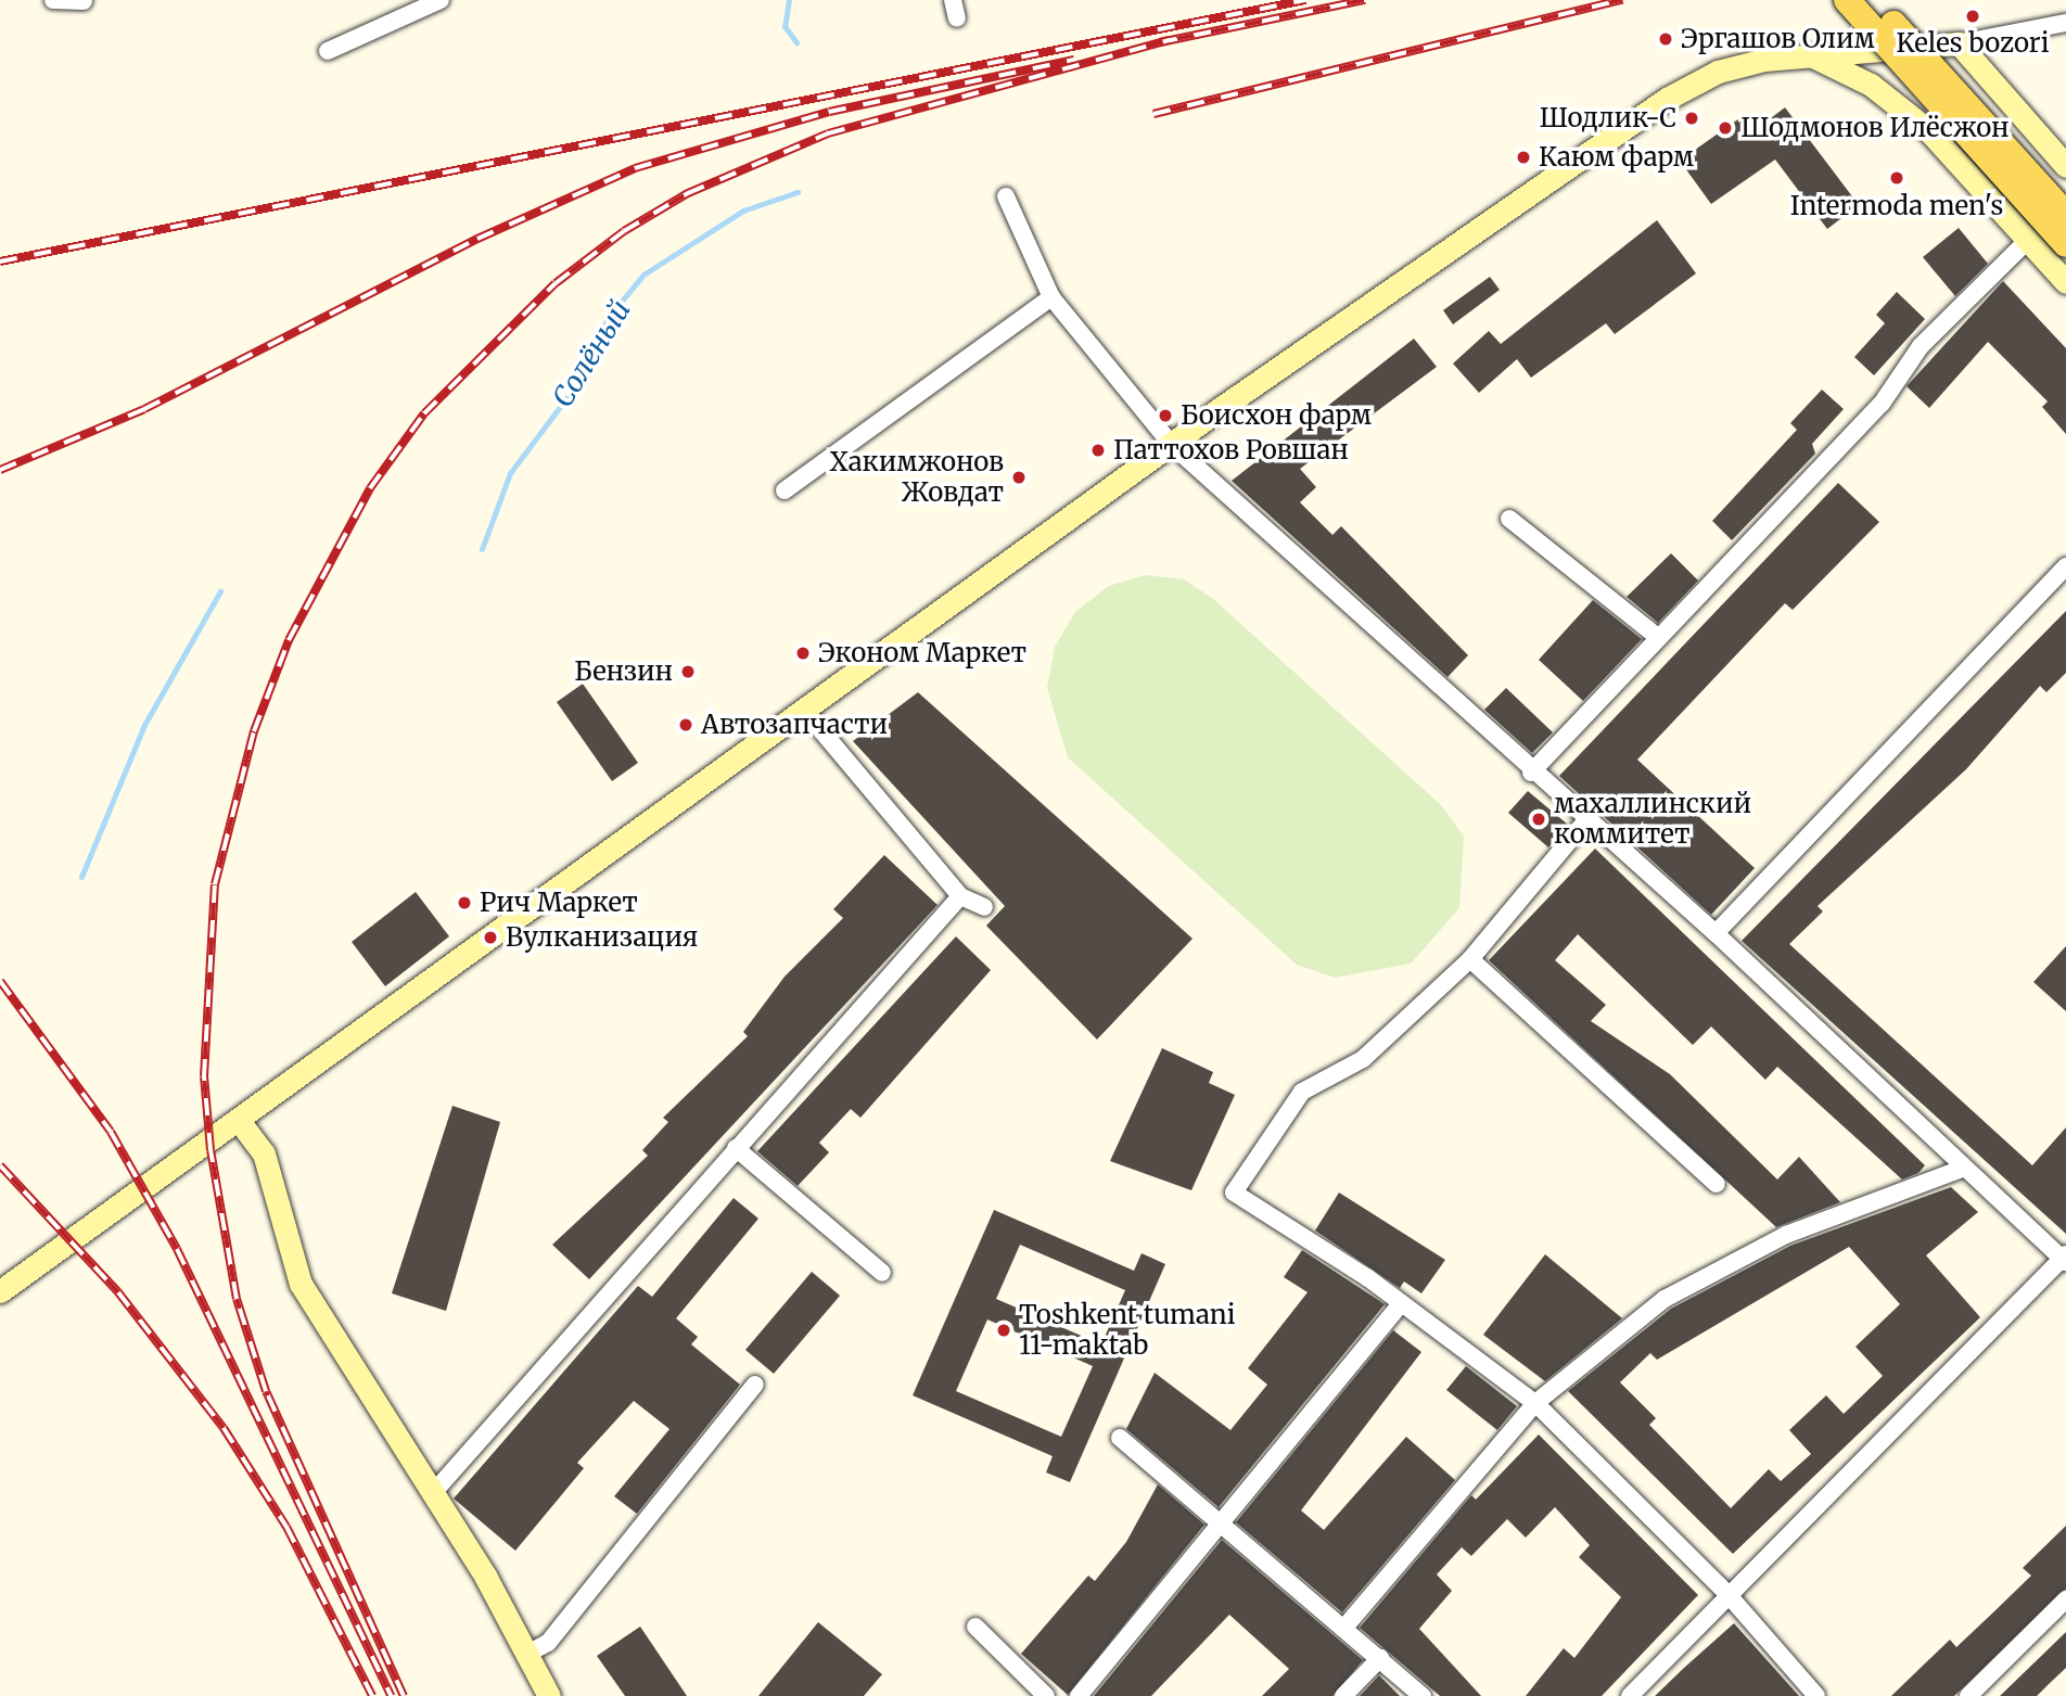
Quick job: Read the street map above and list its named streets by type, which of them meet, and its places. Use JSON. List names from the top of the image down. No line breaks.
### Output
{"water":["Солёный"],"places":["Keles bozori","Эргашов Олим","Шодлик-С","Шодмонов Илёсжон","Каюм фарм","Intermoda men's","Боисхон фарм","Паттохов Ровшан","Хакимжонов Жовдат","Эконом Маркет","Бензин","Автозапчасти","махаллинский коммитет","Рич Маркет","Вулканизация","Toshkent tumani 11-maktab"]}
